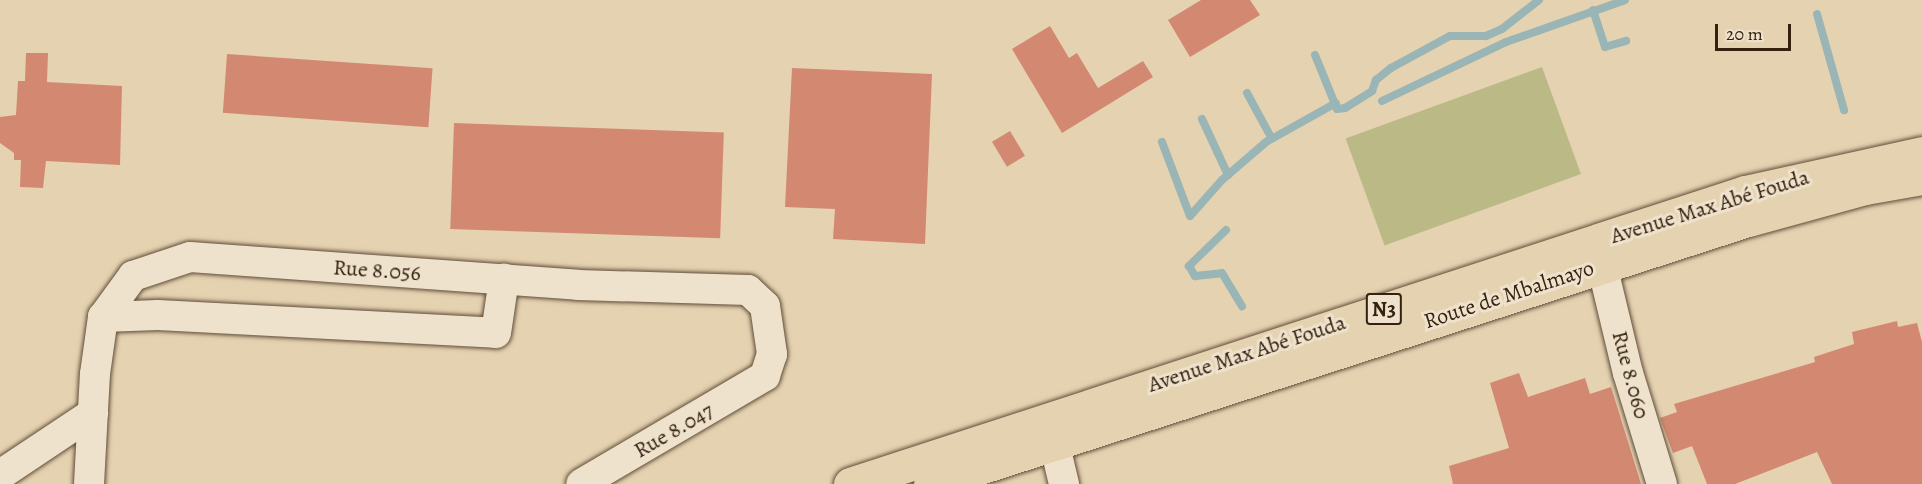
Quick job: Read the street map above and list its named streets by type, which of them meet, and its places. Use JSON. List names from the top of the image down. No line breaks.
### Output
{"streets":{"highway":["Avenue Max Abé Fouda","Route de Mbalmayo","N3"],"street":["Rue 8.056","Rue 8.060","Rue 8.047"]},"crossings":[["Avenue Max Abé Fouda","Route de Mbalmayo"],["Rue 8.056","Rue 8.047"],["Route de Mbalmayo","Rue 8.060"]],"scale_bar":"20 m"}
